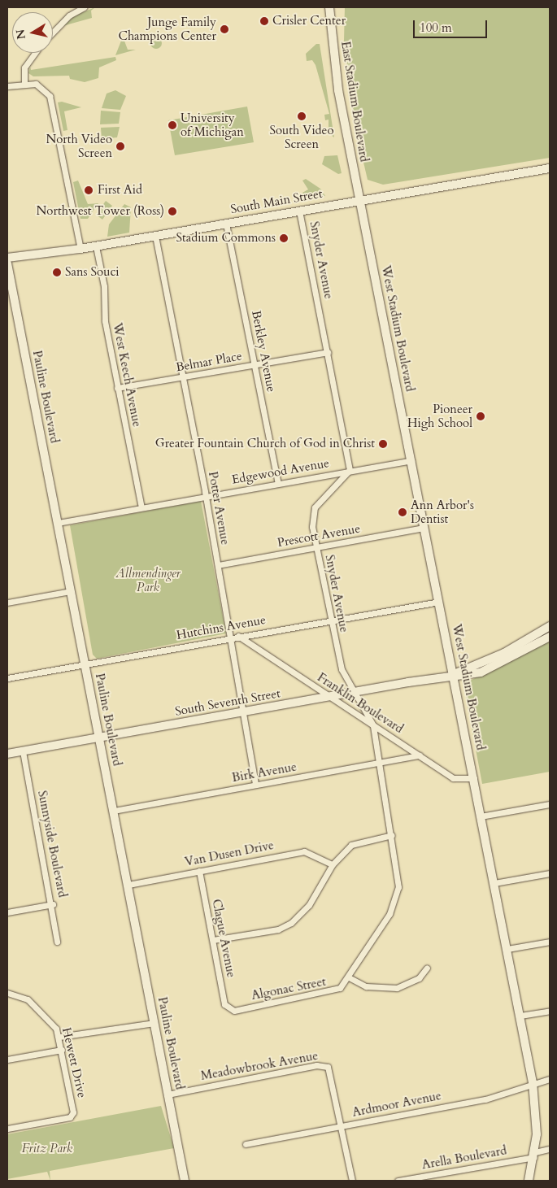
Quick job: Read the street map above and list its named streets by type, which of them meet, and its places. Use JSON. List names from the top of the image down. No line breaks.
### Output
{"streets":{"main road":["East Stadium Boulevard","South Main Street","West Stadium Boulevard","Pauline Boulevard","South Seventh Street"],"street":["Snyder Avenue","Berkley Avenue","Belmar Place","West Keech Avenue","Edgewood Avenue","Potter Avenue","Prescott Avenue","Hutchins Avenue","Franklin Boulevard","Birk Avenue","Sunnyside Boulevard","Van Dusen Drive","Clague Avenue","Algonac Street","Hewett Drive","Meadowbrook Avenue","Ardmoor Avenue","Arella Boulevard"]},"crossings":[["East Stadium Boulevard","South Main Street"],["East Stadium Boulevard","West Stadium Boulevard"],["South Main Street","Snyder Avenue"],["South Main Street","West Stadium Boulevard"],["South Main Street","Berkley Avenue"],["South Main Street","West Keech Avenue"],["South Main Street","Potter Avenue"],["Snyder Avenue","Belmar Place"],["Snyder Avenue","Edgewood Avenue"],["Snyder Avenue","Prescott Avenue"],["Snyder Avenue","Hutchins Avenue"],["Snyder Avenue","South Seventh Street"],["Snyder Avenue","Franklin Boulevard"],["Snyder Avenue","Birk Avenue"],["Snyder Avenue","Algonac Street"],["West Stadium Boulevard","Edgewood Avenue"],["West Stadium Boulevard","Prescott Avenue"],["West Stadium Boulevard","Hutchins Avenue"],["West Stadium Boulevard","South Seventh Street"],["West Stadium Boulevard","Franklin Boulevard"],["West Stadium Boulevard","Ardmoor Avenue"],["West Stadium Boulevard","Arella Boulevard"],["Berkley Avenue","Belmar Place"],["Berkley Avenue","Edgewood Avenue"],["Belmar Place","West Keech Avenue"],["Belmar Place","Potter Avenue"],["West Keech Avenue","Edgewood Avenue"],["Pauline Boulevard","Edgewood Avenue"],["Pauline Boulevard","Hutchins Avenue"],["Pauline Boulevard","South Seventh Street"],["Pauline Boulevard","Birk Avenue"],["Pauline Boulevard","Van Dusen Drive"],["Pauline Boulevard","Meadowbrook Avenue"],["Edgewood Avenue","Potter Avenue"],["Potter Avenue","Prescott Avenue"],["Potter Avenue","Hutchins Avenue"],["Potter Avenue","South Seventh Street"],["Potter Avenue","Birk Avenue"],["Hutchins Avenue","Franklin Boulevard"],["South Seventh Street","Franklin Boulevard"],["South Seventh Street","Sunnyside Boulevard"],["Franklin Boulevard","Birk Avenue"],["Van Dusen Drive","Clague Avenue"],["Clague Avenue","Algonac Street"],["Meadowbrook Avenue","Ardmoor Avenue"]],"parks":["Allmendinger Park","Fritz Park"],"places":["Crisler Center","Junge Family Champions Center","South Video Screen","University of Michigan","North Video Screen","First Aid","Northwest Tower (Ross)","Stadium Commons","Sans Souci","Pioneer High School","Greater Fountain Church of God in Christ","Ann Arbor's Dentist"],"scale_bar":"100 m","north":"left"}
